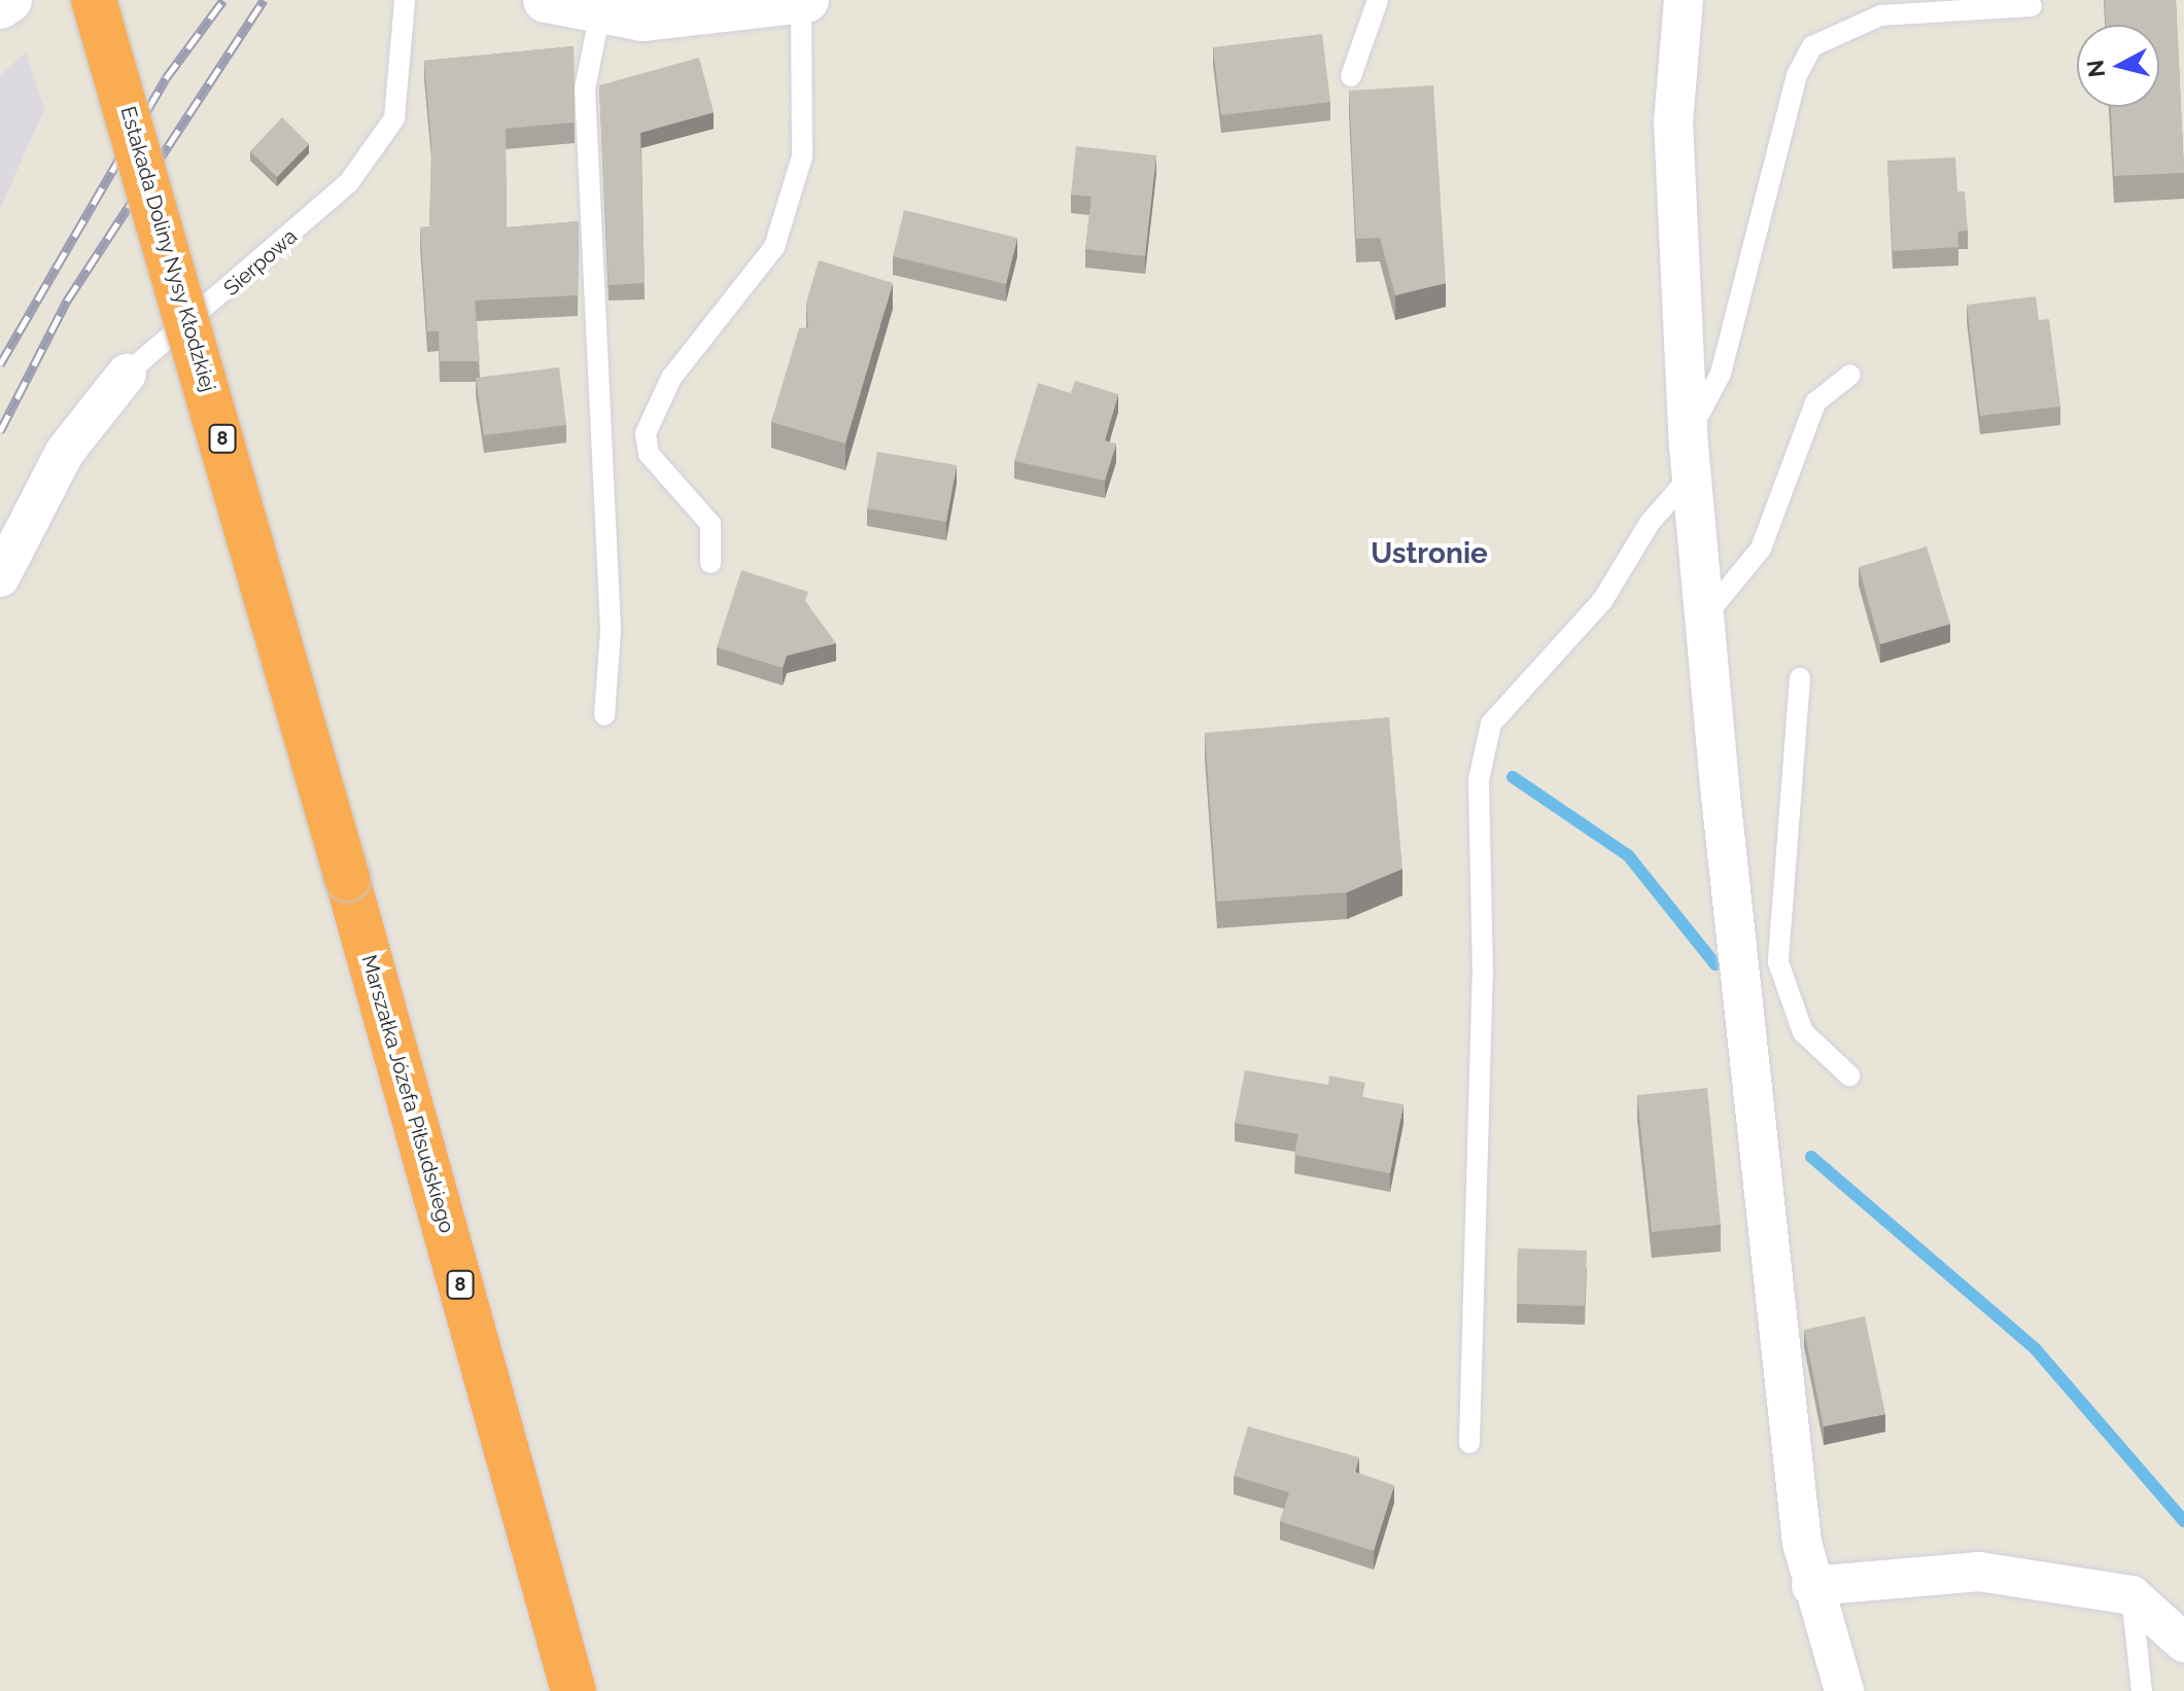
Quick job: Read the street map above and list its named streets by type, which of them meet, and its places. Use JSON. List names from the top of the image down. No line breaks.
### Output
{"streets":{"highway":["Estakada Doliny Nysy Kłodzkiej","8","Marszałka Józefa Piłsudskiego"],"street":["Sierpowa"]},"crossings":[["Estakada Doliny Nysy Kłodzkiej","Marszałka Józefa Piłsudskiego"]],"districts":["Ustronie"],"north":"left"}
